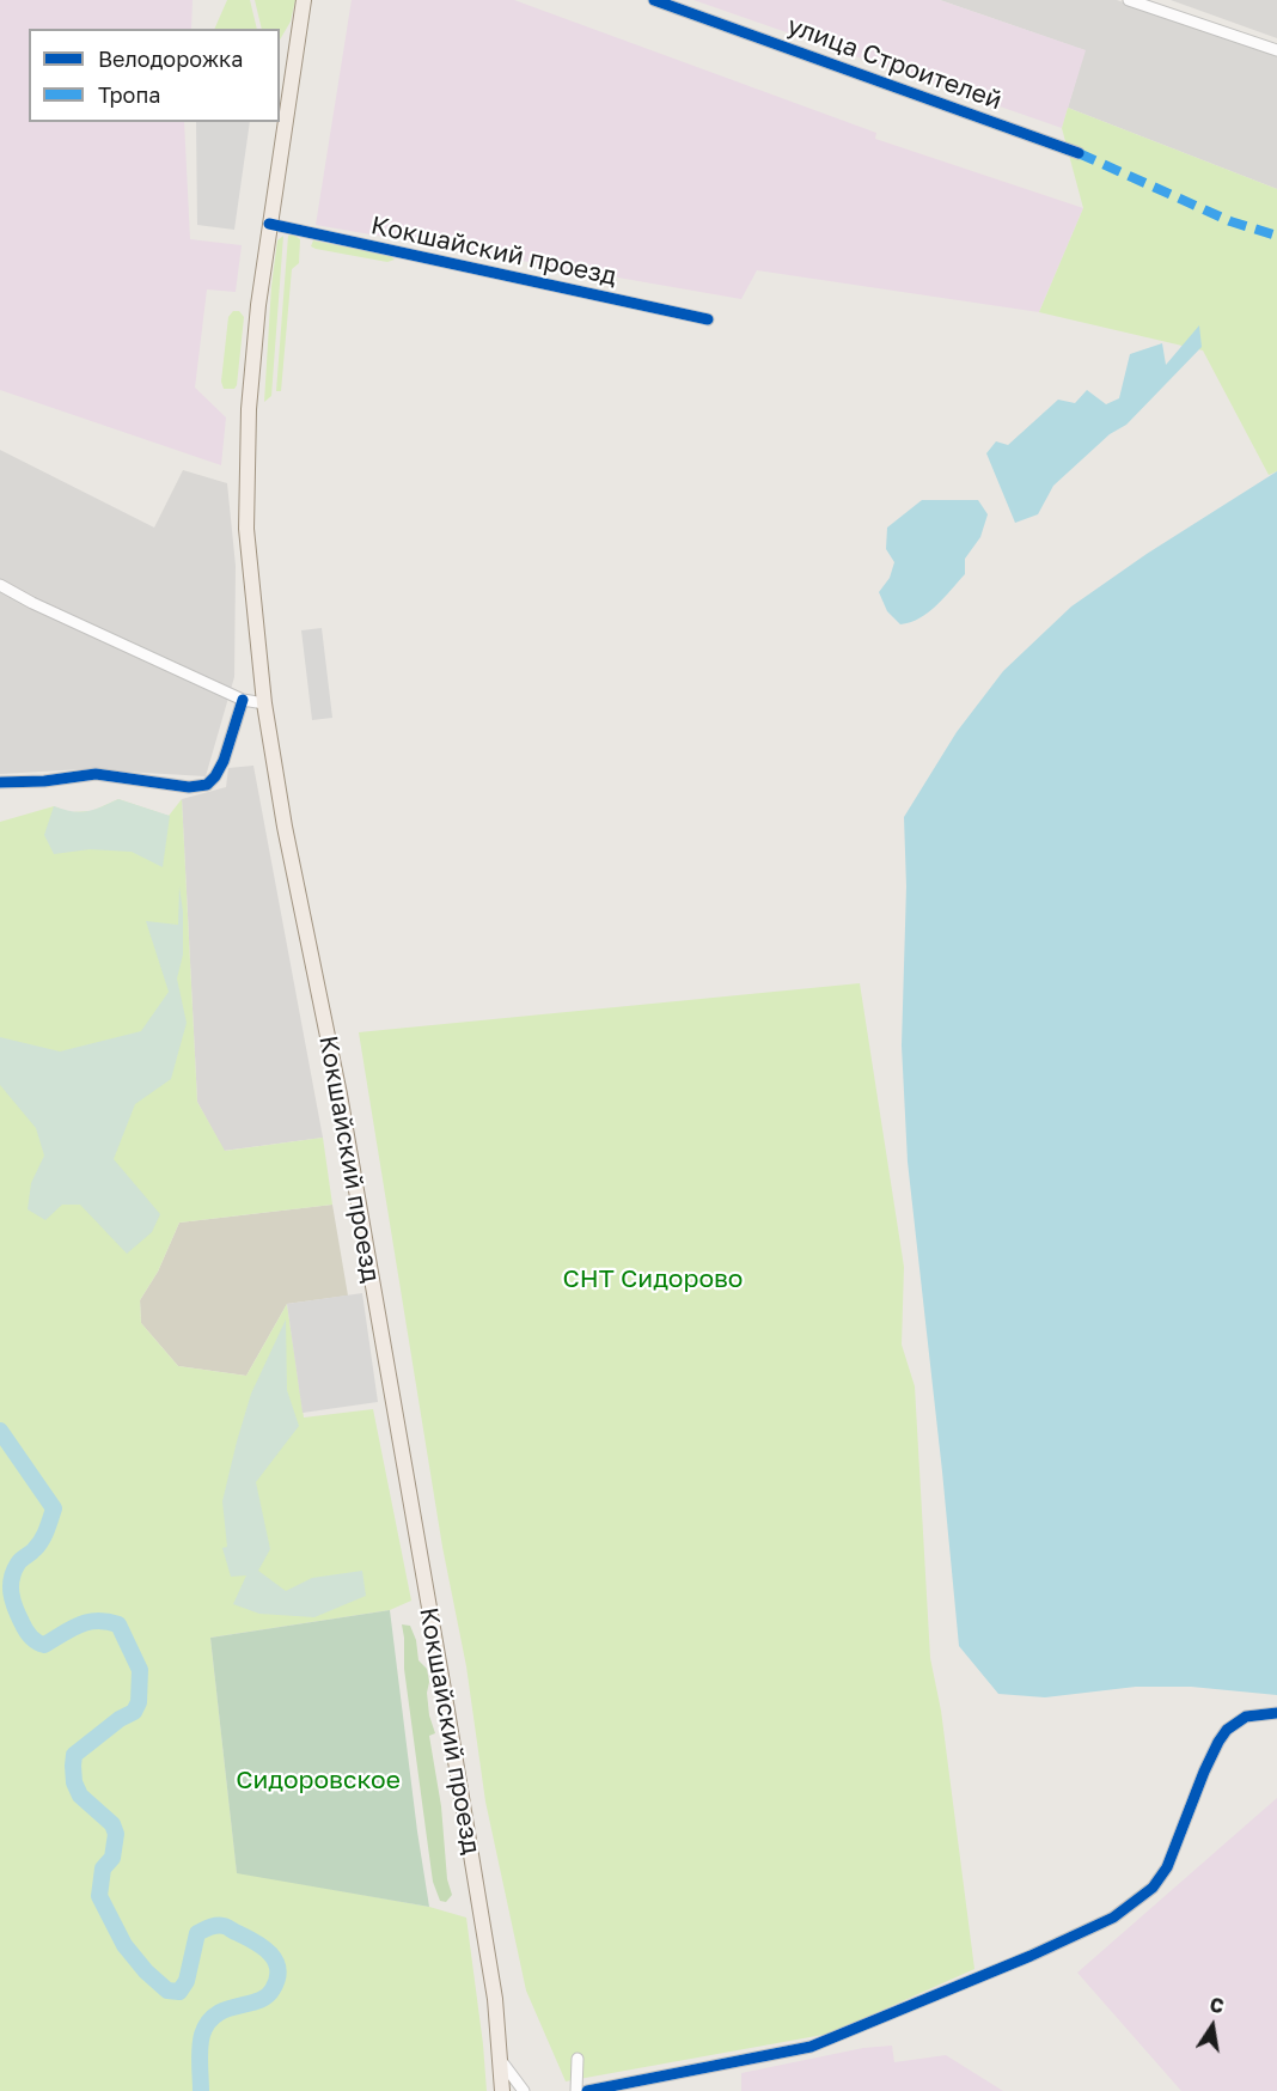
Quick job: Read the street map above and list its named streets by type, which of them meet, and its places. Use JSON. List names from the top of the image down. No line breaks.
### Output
{"streets":{"main road":["Кокшайский проезд"],"street":["улица Строителей"]},"parks":["СНТ Сидорово","Сидоровское"],"legend":["Велодорожка","Тропа"],"north":"top"}
